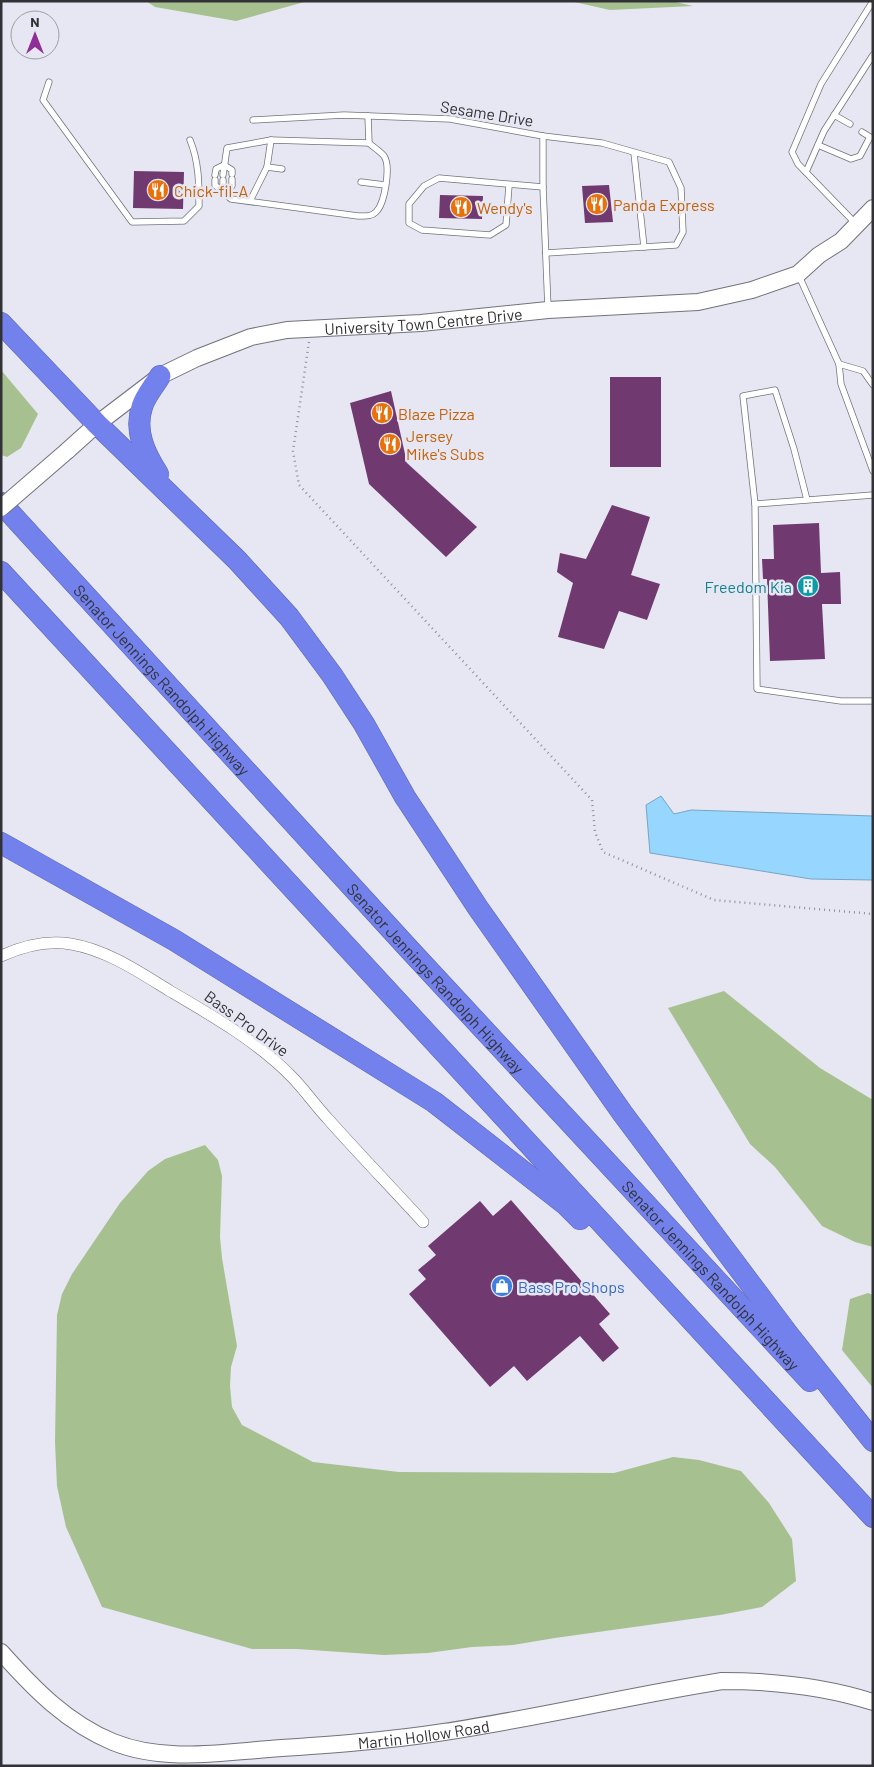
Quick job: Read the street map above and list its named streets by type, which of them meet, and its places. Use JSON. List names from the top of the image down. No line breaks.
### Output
{"streets":{"highway":["Senator Jennings Randolph Highway"],"street":["University Town Centre Drive","Bass Pro Drive","Martin Hollow Road"],"lane":["Sesame Drive"]},"crossings":[["Sesame Drive","University Town Centre Drive"]],"places":{"restaurant":["Chick-fil-A","Panda Express","Wendy's","Blaze Pizza","Jersey Mike's Subs"],"building":["Freedom Kia"],"shop":["Bass Pro Shops"]},"north":"top"}
